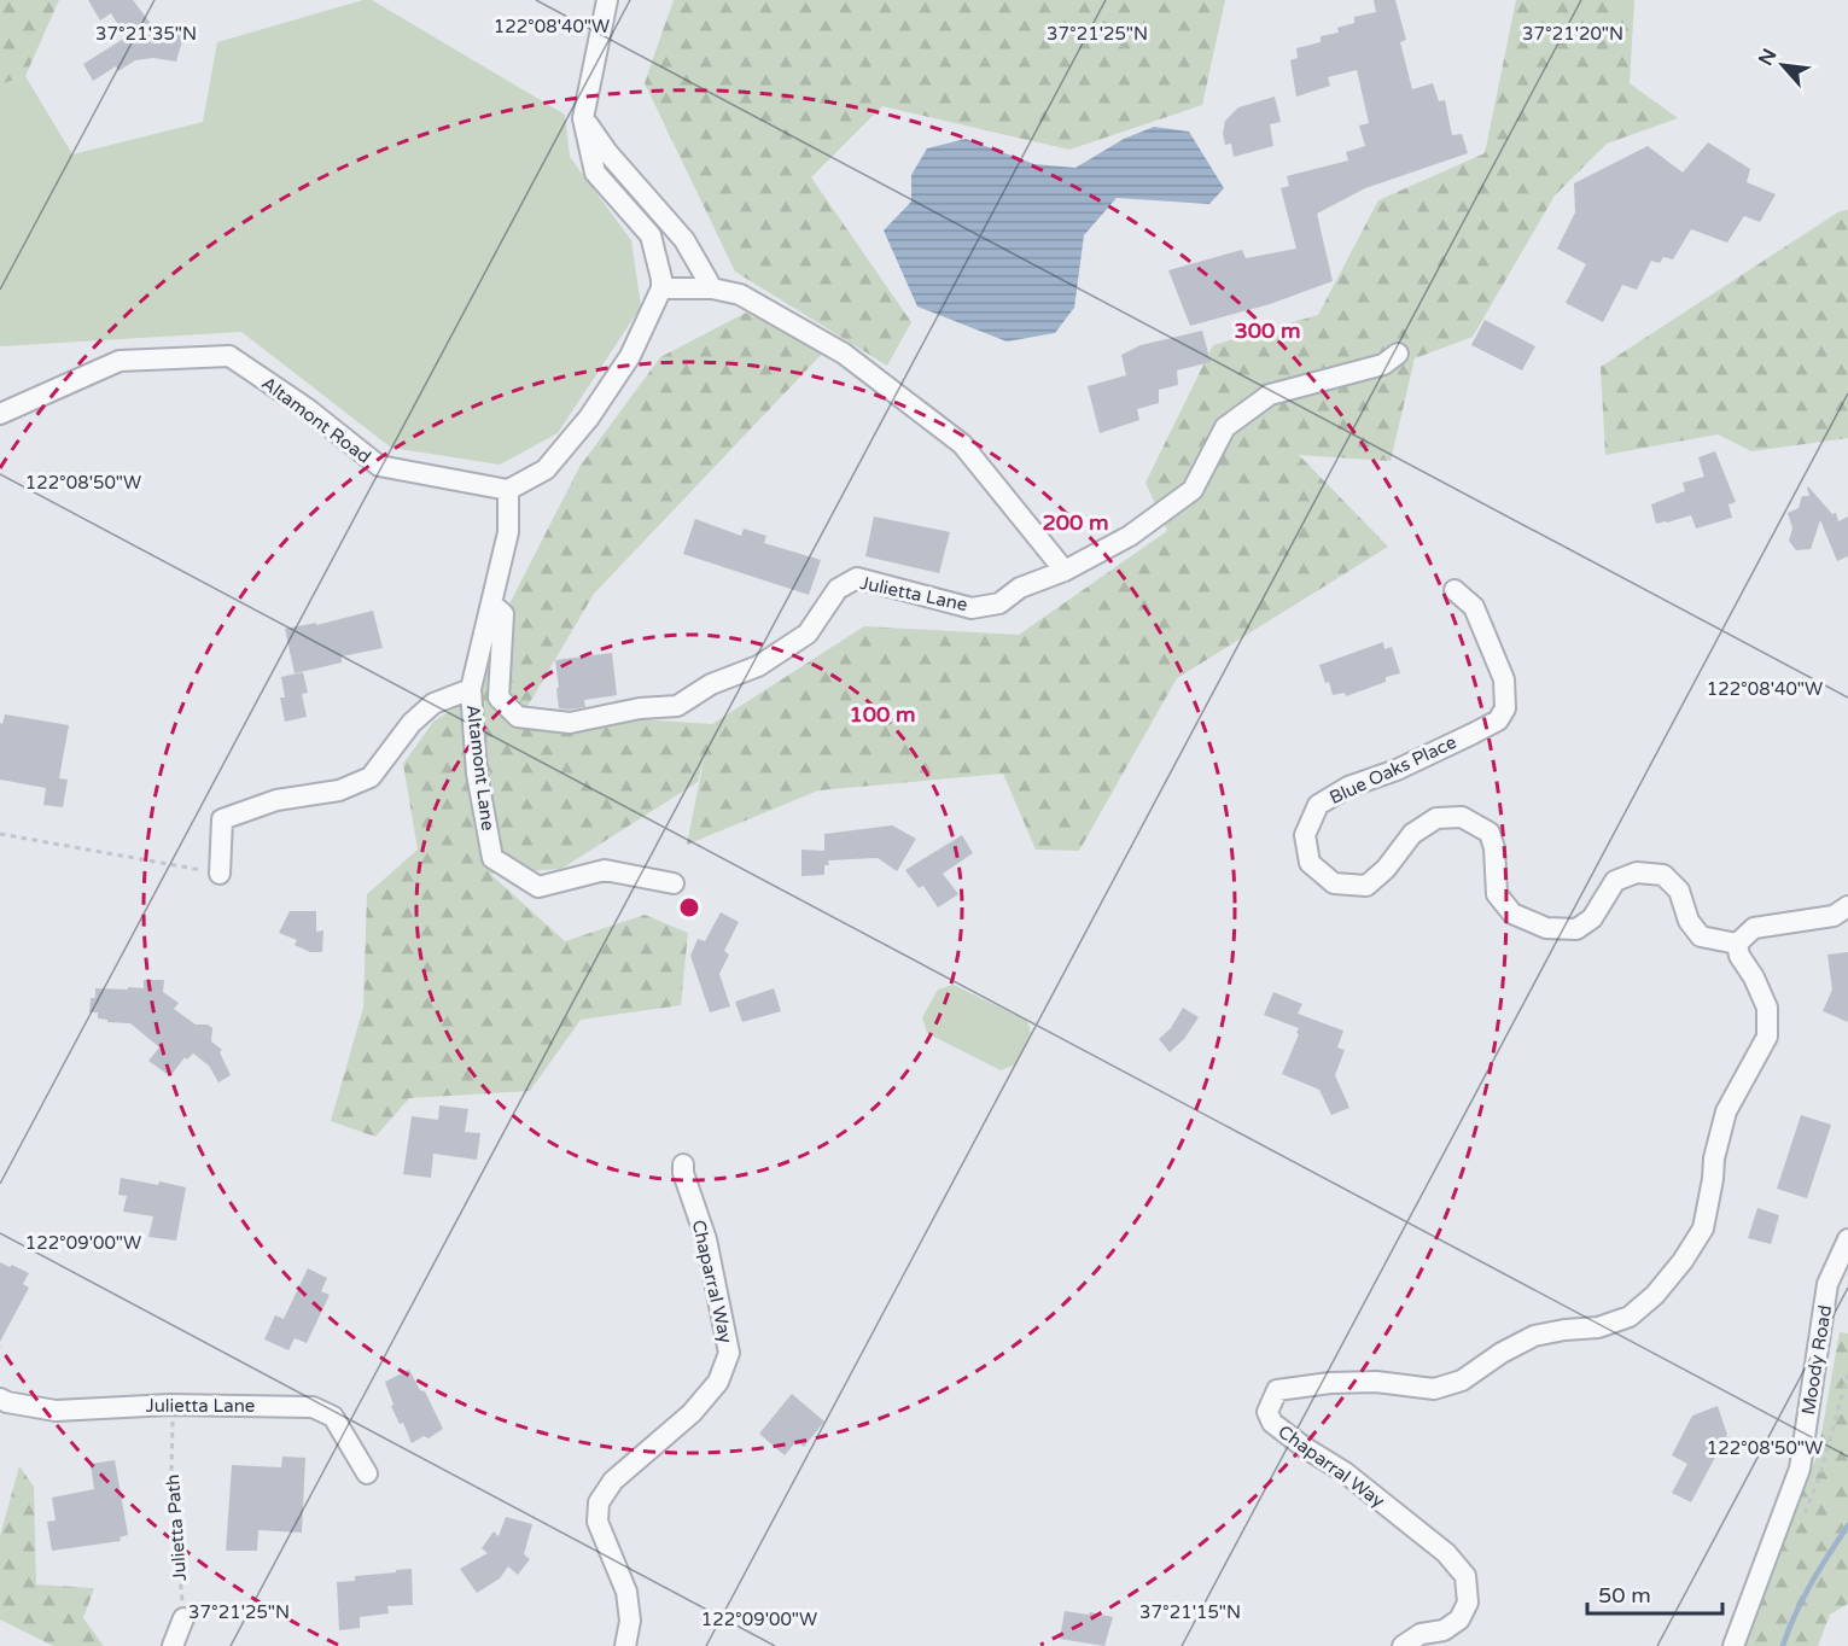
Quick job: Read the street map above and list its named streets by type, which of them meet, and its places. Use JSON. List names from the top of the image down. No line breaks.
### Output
{"streets":{"street":["Altamont Road","Julietta Lane","Altamont Lane","Blue Oaks Place","Chaparral Way","Moody Road"],"path":["Julietta Path"]},"crossings":[["Altamont Road","Altamont Lane"],["Julietta Lane","Altamont Lane"],["Julietta Lane","Julietta Path"],["Blue Oaks Place","Chaparral Way"]],"scale_bar":"50 m","north":"top left","coordinates":["122°08'40\"W","37°21'35\"N","37°21'25\"N","37°21'20\"N","122°08'50\"W","122°09'00\"W","37°21'15\"N"],"rings":["300 m","200 m","100 m"]}
